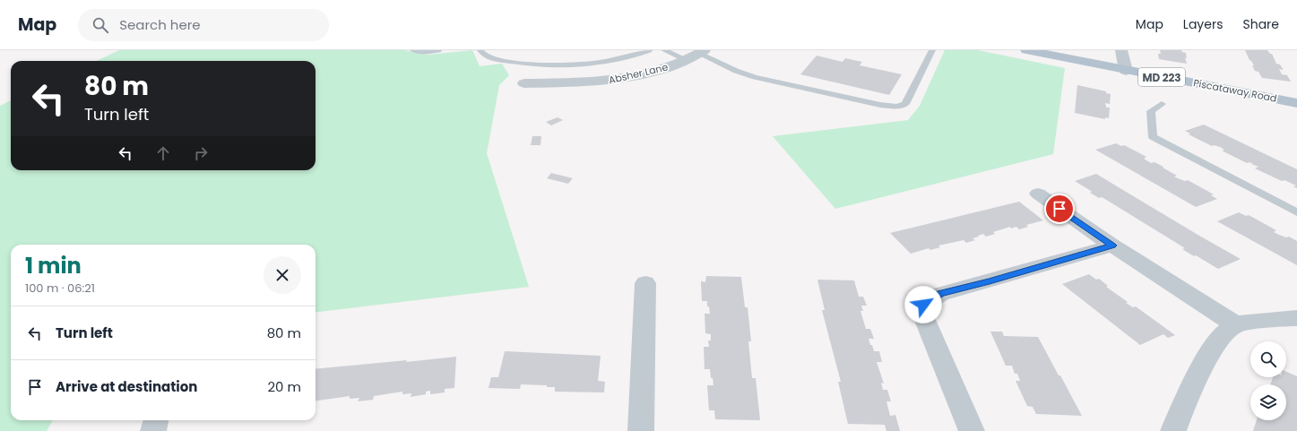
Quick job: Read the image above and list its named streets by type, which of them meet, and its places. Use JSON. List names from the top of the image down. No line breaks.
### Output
{"streets":{"main road":["MD 223","Piscataway Road"],"street":["Absher Lane"]},"page":{"header":"Map","search":"Search here","nav":["Map","Layers","Share"],"turn":["80 m","Turn left"],"heading":["1 min","100 m · 06:21"],"list":[{"name":"Turn left","value":"80 m"},{"name":"Arrive at destination","value":"20 m"}]}}
